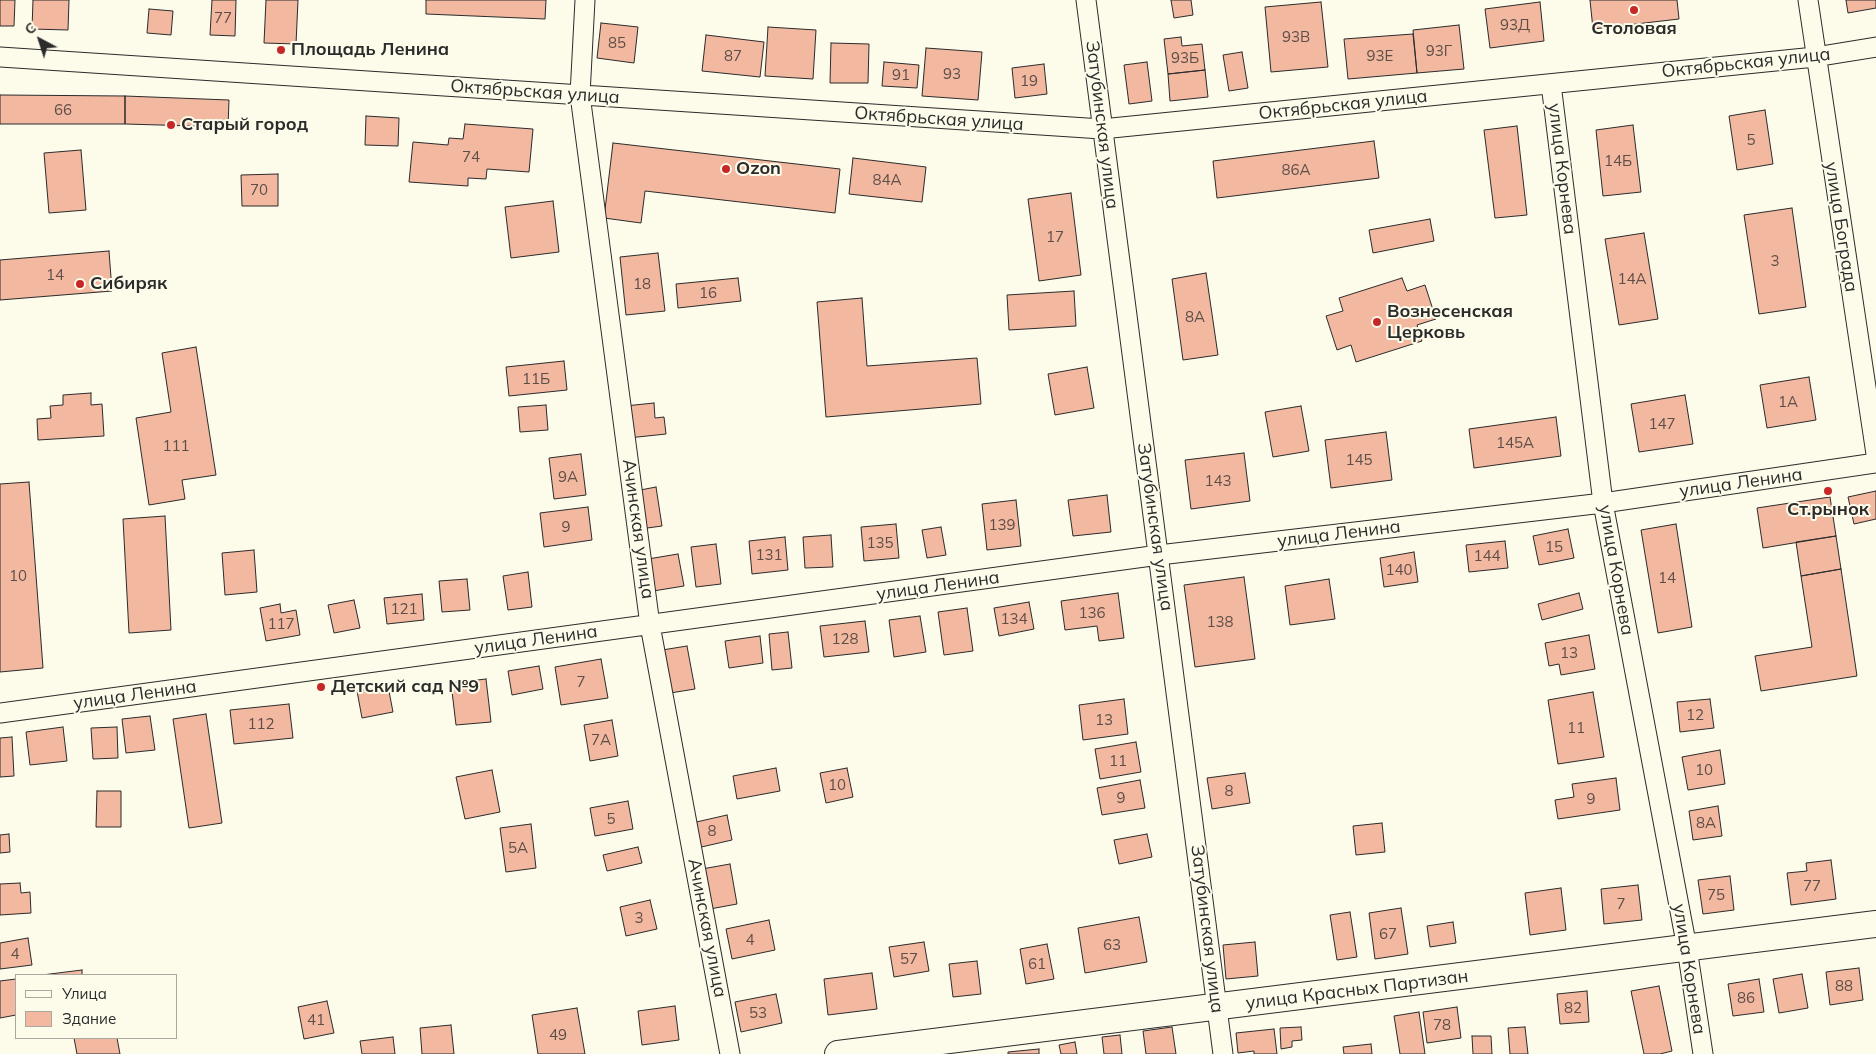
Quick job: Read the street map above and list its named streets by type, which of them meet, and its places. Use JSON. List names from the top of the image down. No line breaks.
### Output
{"streets":{"main road":["улица Красных Партизан"],"street":["Октябрьская улица","Затубинская улица","улица Корнева","улица Бограда","улица Ленина","Ачинская улица"]},"crossings":[["Октябрьская улица","Затубинская улица"],["Октябрьская улица","улица Корнева"],["Октябрьская улица","улица Бограда"],["Октябрьская улица","Ачинская улица"],["Затубинская улица","улица Ленина"],["Затубинская улица","улица Красных Партизан"],["улица Корнева","улица Ленина"],["улица Корнева","улица Красных Партизан"],["улица Ленина","Ачинская улица"]],"places":["Столовая","Площадь Ленина","Старый город","Ozon","Сибиряк","Вознесенская Церковь","Ст.рынок","Детский сад №9"],"house_numbers":["77","93Д","93В","85","93Г","87","93Е","93Б","93","91","19","66","5","74","14Б","86А","84А","70","17","3","14","14А","18","16","8А","11Б","1А","147","145А","111","145","9А","143","139","9","135","15","131","144","140","10","14","121","136","134","138","117","128","13","7","12","13","112","11","7А","11","10","10","8","9","9","5","8А","8","5А","77","75","7","3","67","4","63","4","57","61","88","86","82","53","41","78","49"],"legend":["Улица","Здание"],"north":"top left"}
